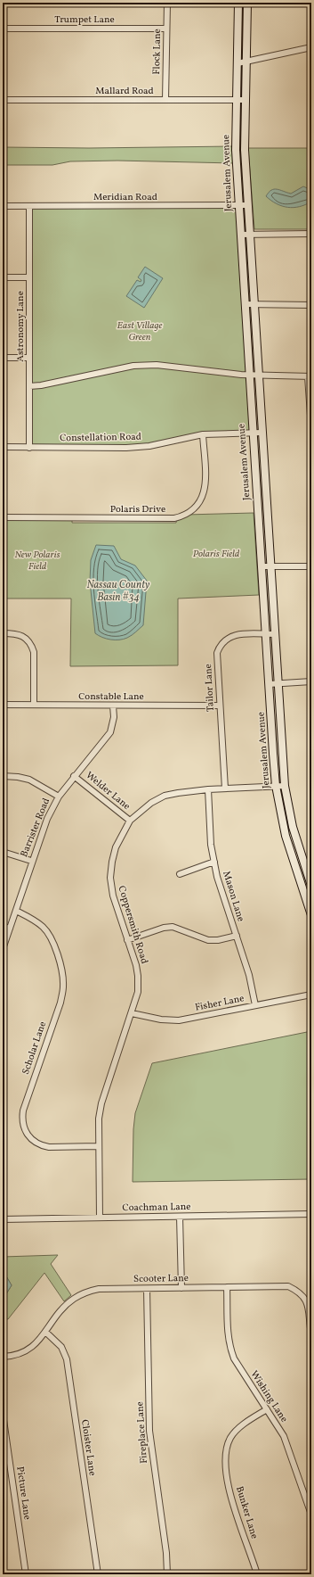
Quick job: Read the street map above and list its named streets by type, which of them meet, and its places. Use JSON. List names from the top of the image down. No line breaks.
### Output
{"streets":{"main road":["Jerusalem Avenue"],"street":["Trumpet Lane","Flock Lane","Mallard Road","Meridian Road","Astronomy Lane","Constellation Road","Polaris Drive","Tailor Lane","Constable Lane","Welder Lane","Barrister Road","Mason Lane","Coppersmith Road","Fisher Lane","Scholar Lane","Coachman Lane","Scooter Lane","Wishing Lane","Fireplace Lane","Cloister Lane","Picture Lane","Bunker Lane"]},"crossings":[["Trumpet Lane","Flock Lane"],["Flock Lane","Mallard Road"],["Mallard Road","Jerusalem Avenue"],["Jerusalem Avenue","Meridian Road"],["Jerusalem Avenue","Constellation Road"],["Jerusalem Avenue","Tailor Lane"],["Jerusalem Avenue","Coppersmith Road"],["Meridian Road","Astronomy Lane"],["Astronomy Lane","Constellation Road"],["Constellation Road","Polaris Drive"],["Tailor Lane","Constable Lane"],["Tailor Lane","Coppersmith Road"],["Constable Lane","Barrister Road"],["Welder Lane","Barrister Road"],["Welder Lane","Coppersmith Road"],["Barrister Road","Scholar Lane"],["Mason Lane","Coppersmith Road"],["Mason Lane","Fisher Lane"],["Coppersmith Road","Fisher Lane"],["Coppersmith Road","Scholar Lane"],["Coppersmith Road","Coachman Lane"],["Scooter Lane","Wishing Lane"],["Scooter Lane","Fireplace Lane"],["Scooter Lane","Cloister Lane"],["Wishing Lane","Bunker Lane"]],"water":["Nassau County Basin #34"],"parks":["East Village Green","Polaris Field","New Polaris Field"]}
